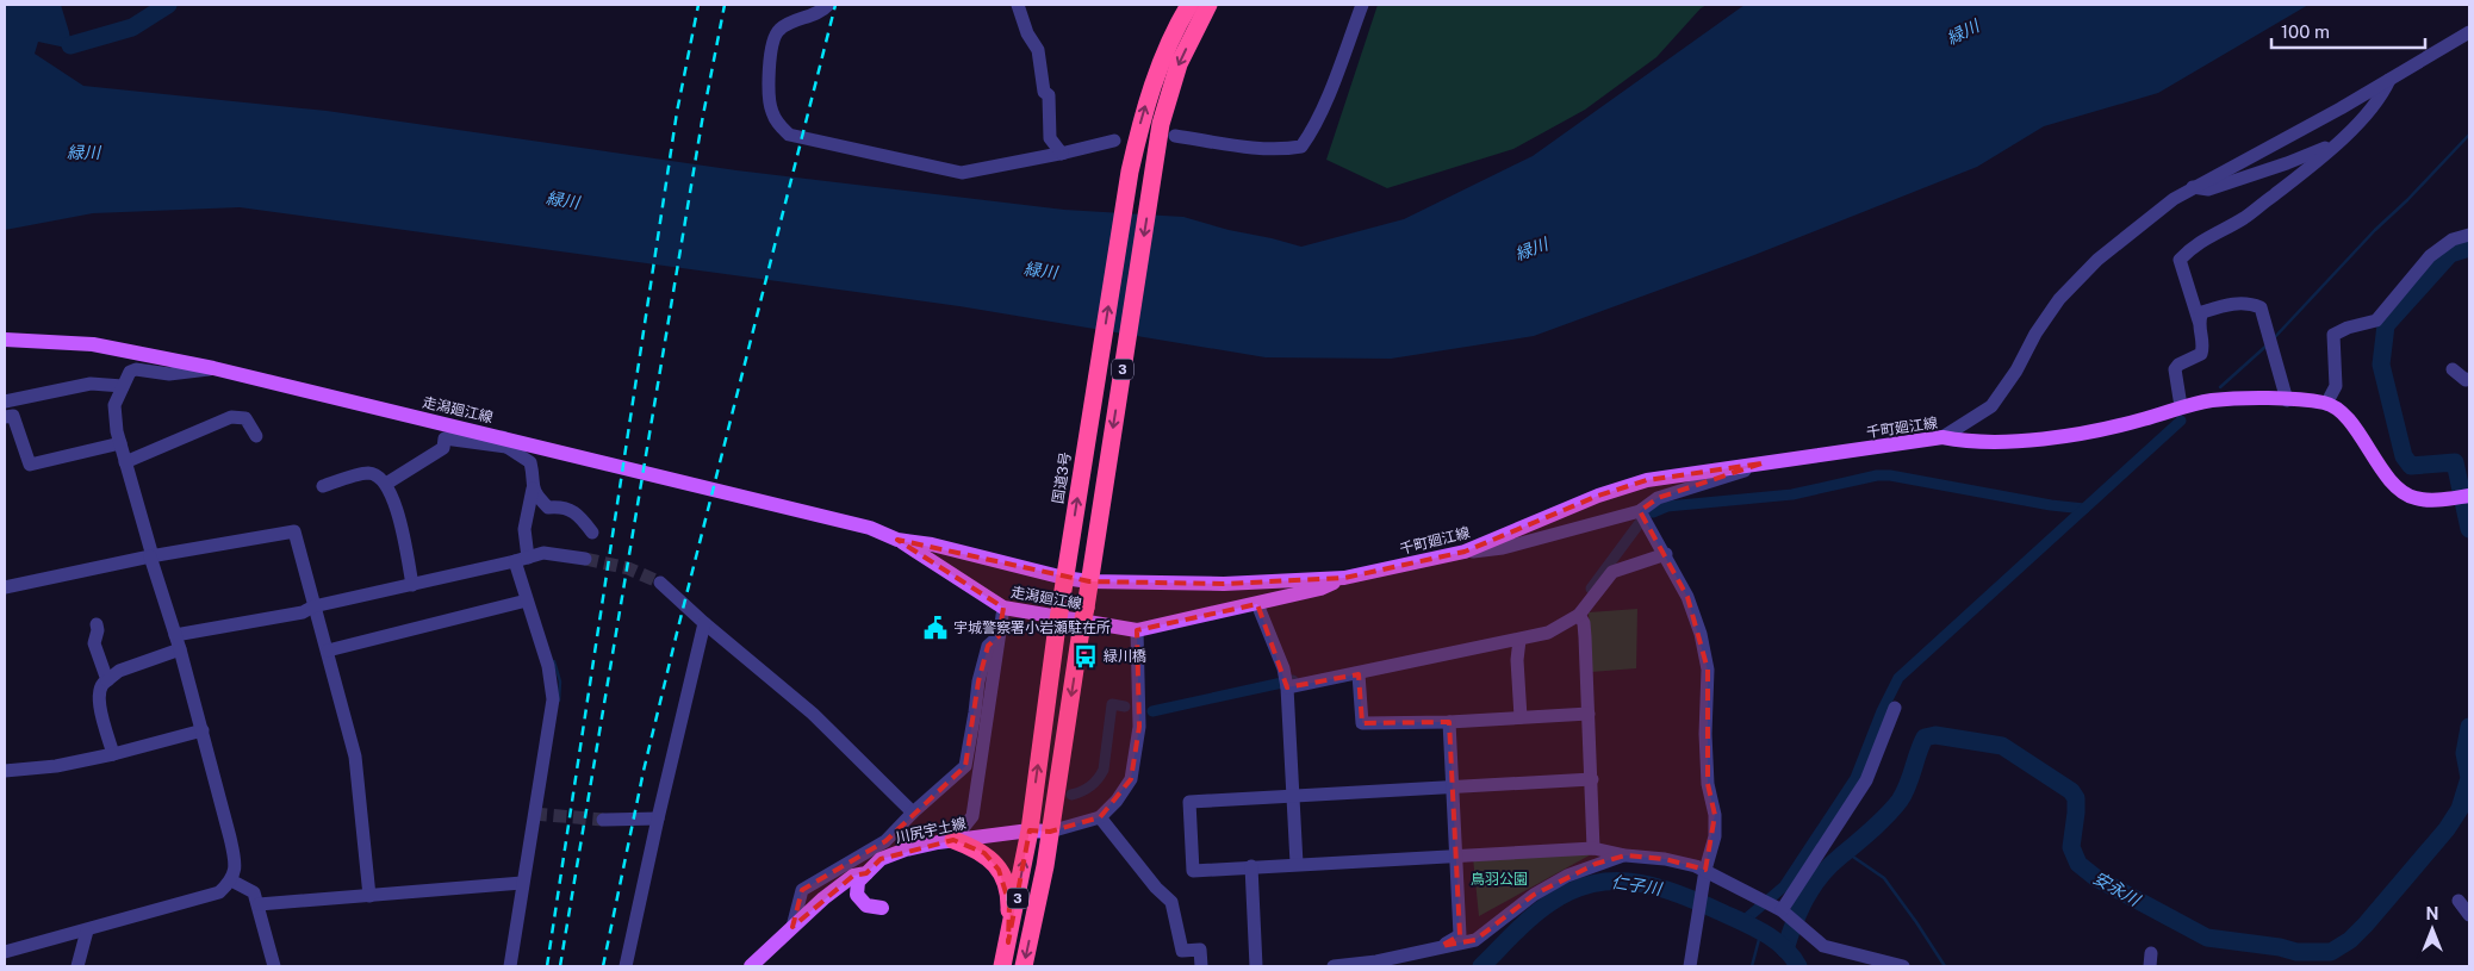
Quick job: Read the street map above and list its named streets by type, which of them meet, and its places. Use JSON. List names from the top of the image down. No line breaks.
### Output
{"streets":{"highway":["3","国道3号"],"main road":["走潟廻江線","千町廻江線","川尻宇土線"]},"crossings":[["3","走潟廻江線"],["3","千町廻江線"],["3","川尻宇土線"],["走潟廻江線","千町廻江線"],["走潟廻江線","国道3号"],["国道3号","川尻宇土線"]],"water":["緑川","仁子川","安永川"],"parks":["鳥羽公園"],"places":{"public building":["宇城警察署小岩瀬駐在所"],"bus stop":["緑川橋"]},"scale_bar":"100 m","north":"top"}
